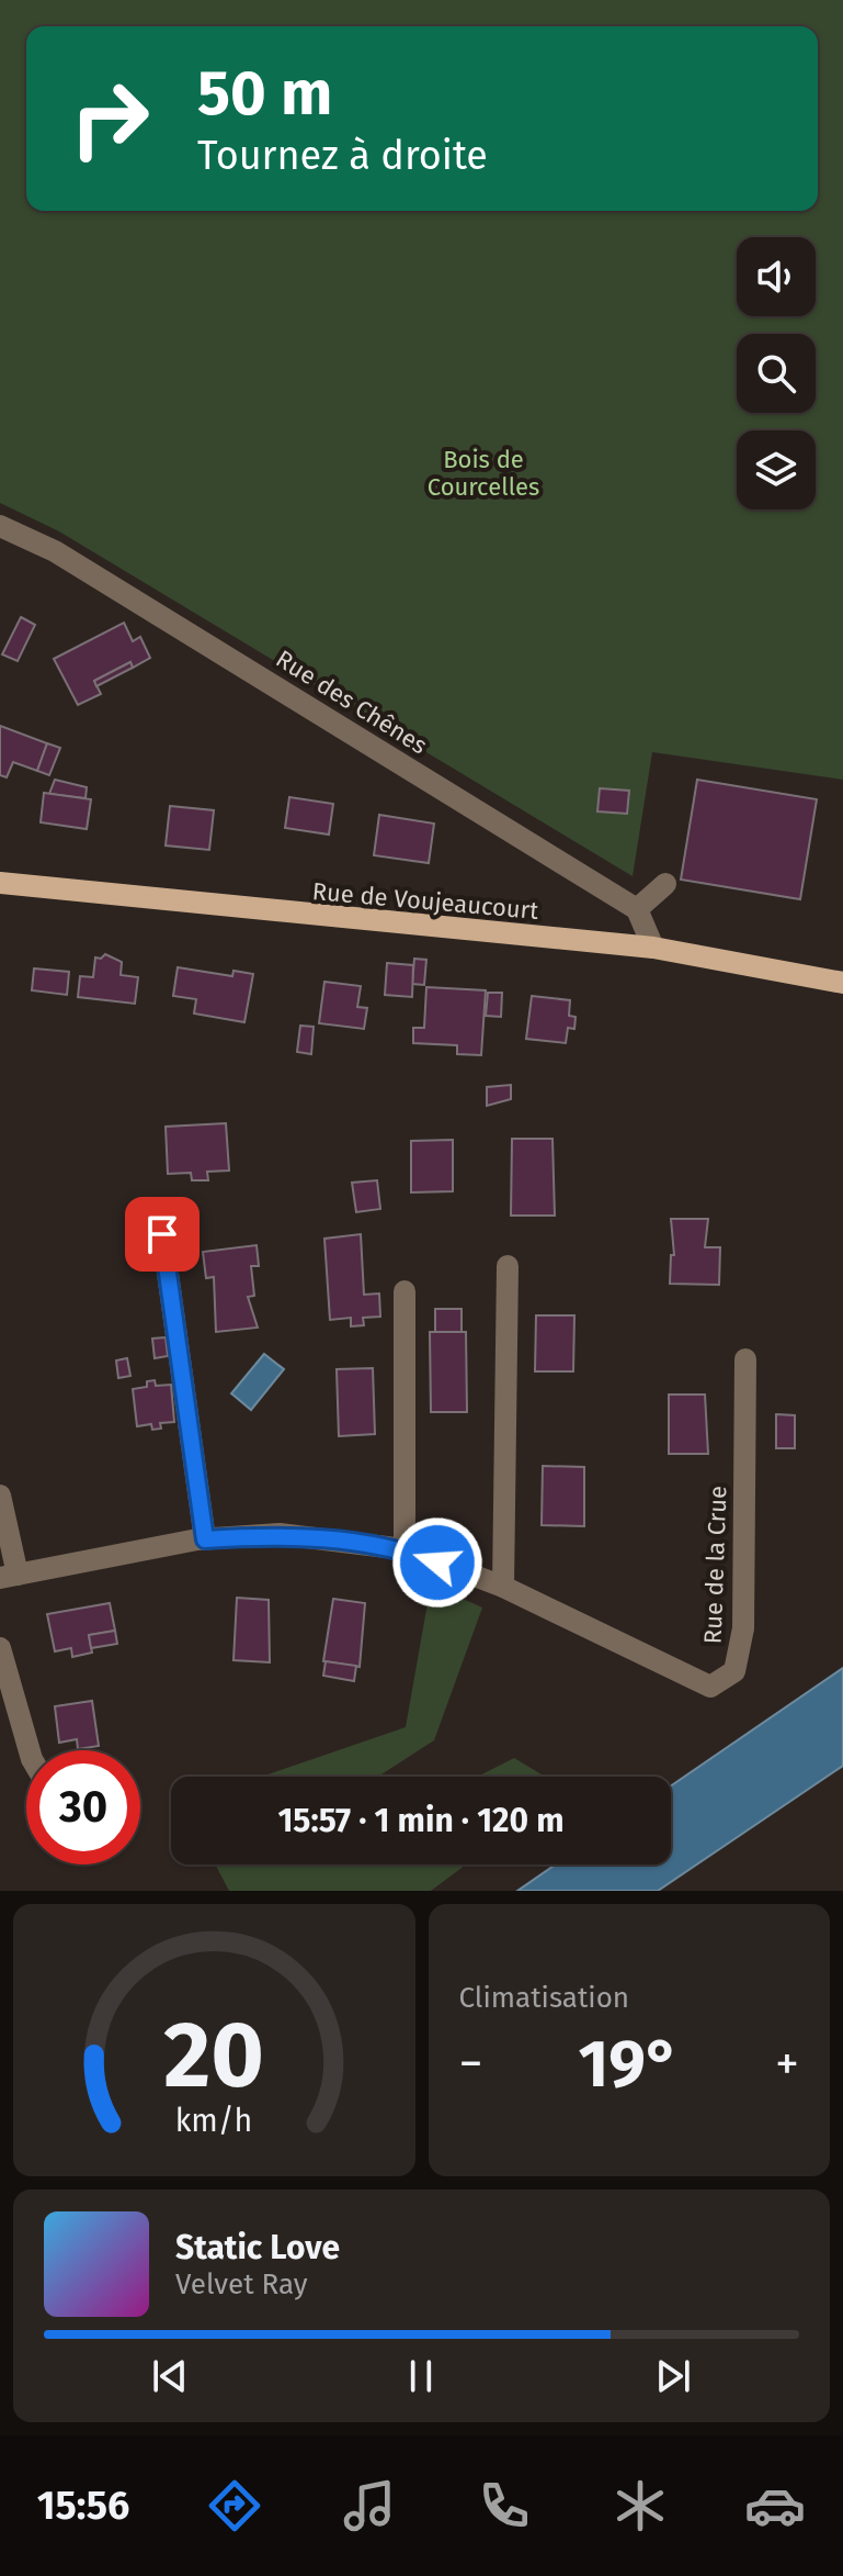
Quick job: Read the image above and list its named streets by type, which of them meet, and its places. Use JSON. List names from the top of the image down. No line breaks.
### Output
{"streets":{"main road":["Rue de Voujeaucourt"],"street":["Rue des Chênes","Rue de la Crue"]},"parks":["Bois de Courcelles"],"page":{"turn":["50 m","Tournez à droite"],"limit":"30","trip":"15:57 · 1 min · 120 m","tile":"Climatisation","heat":["−","19°","+"],"song":["Static Love","Velvet Ray"],"tabs":"15:56","gauge":["20","km/h"]}}
